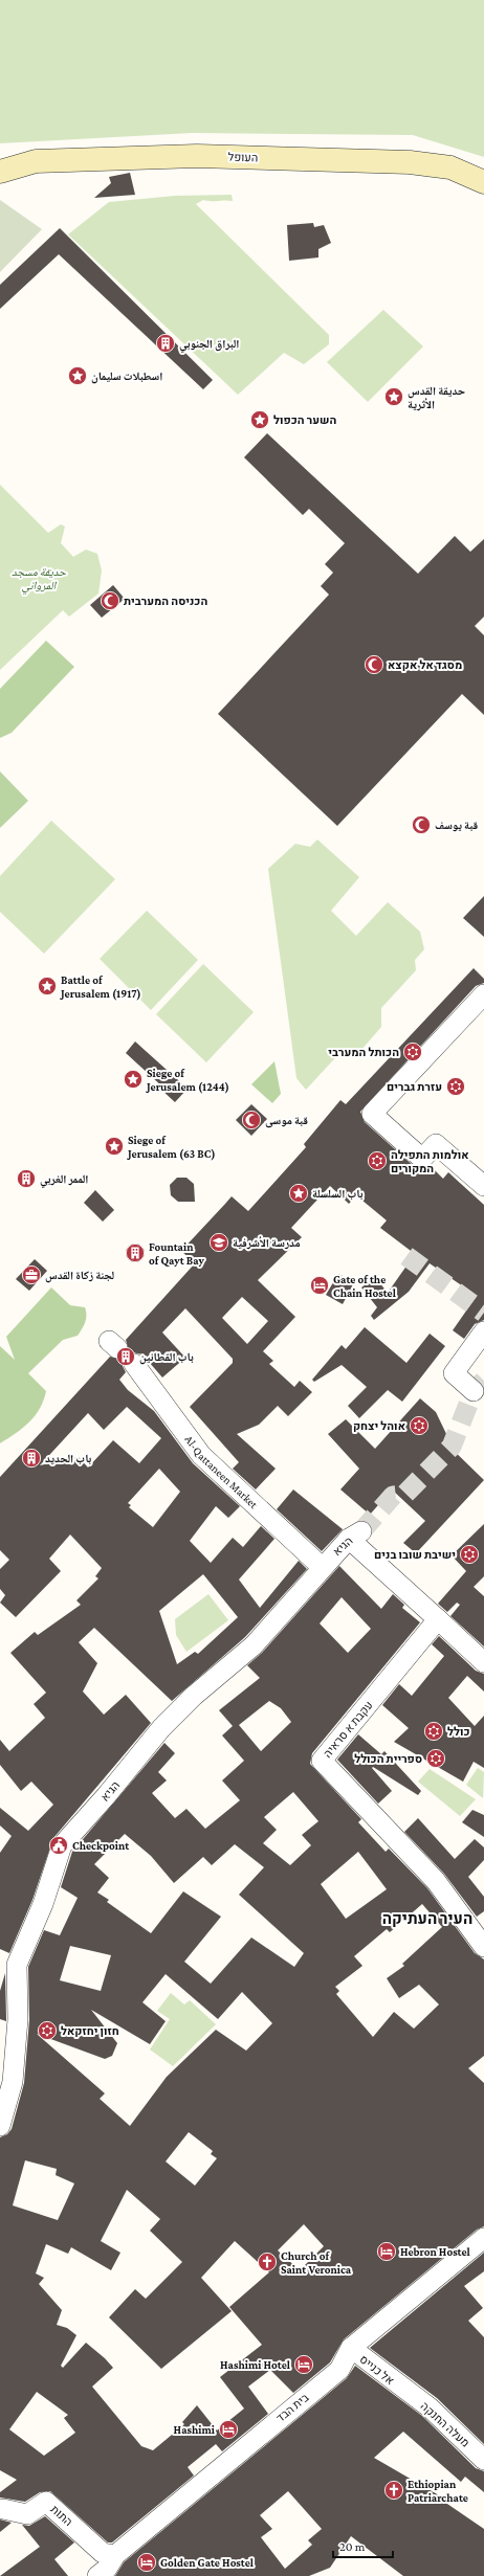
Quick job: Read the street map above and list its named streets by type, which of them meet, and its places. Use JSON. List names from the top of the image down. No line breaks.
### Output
{"streets":{"street":["העופל","Al-Qattaneen Market","הגיא","עקבת א סראיה","אל כנייס","בית הבד","מעלה החנקה","התות"]},"crossings":[["Al-Qattaneen Market","הגיא"],["הגיא","עקבת א סראיה"],["אל כנייס","בית הבד"],["אל כנייס","מעלה החנקה"],["בית הבד","התות"]],"districts":["העיר העתיקה"],"parks":["حديقة مسجد المرواني"],"places":{"building":["البراق الجنوبي","الممر الغربي","Fountain of Qayt Bay","باب القطانين","باب الحديد"],"place":["اسطبلات سليمان","حديقة القدس الأثرية","השער הכפול","Battle of Jerusalem (1917)","Siege of Jerusalem (1244)","Siege of Jerusalem (63 BC)","باب السلسلة"],"mosque":["הכניסה המערבית","מסגד אל אקצא","قبة يوسف","قبة موسى"],"synagogue":["הכותל המערבי","עזרת גברים","אולמות התפילה המקורים","אוהל יצחק","ישיבת שובו בנים","כולל","ספריית הכולל","חזון יחזקאל"],"school or university":["مدرسة الأشرفية"],"office":["لجنة زكاة القدس"],"hotel":["Gate of the Chain Hostel","Hebron Hostel","Hashimi Hotel","Hashimi","Golden Gate Hostel"],"public building":["Checkpoint"],"church":["Church of Saint Veronica","Ethiopian Patriarchate"]},"scale_bar":"20 m"}
